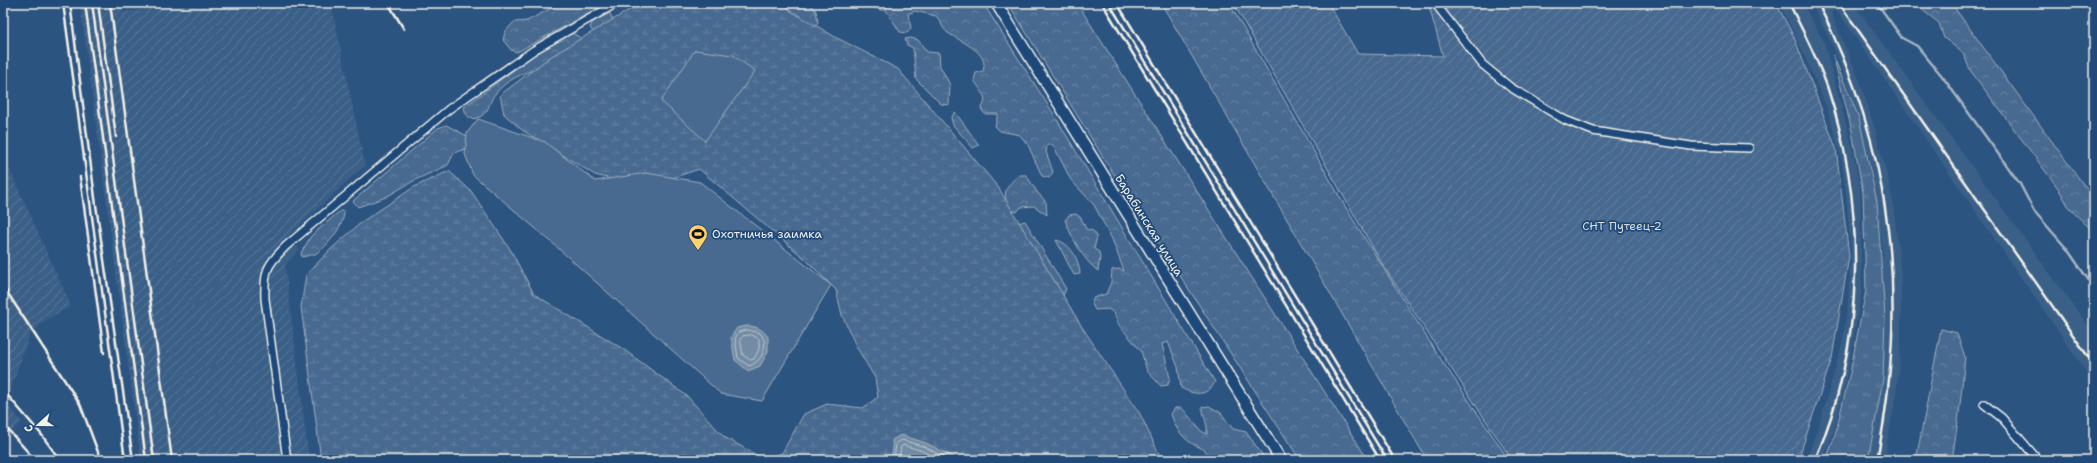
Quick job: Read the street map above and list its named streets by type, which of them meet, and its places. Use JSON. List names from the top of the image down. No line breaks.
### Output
{"streets":{"main road":["Барабинская улица"]},"parks":["СНТ Путеец-2"],"places":{"sports":["Охотничья заимка"]},"north":"left"}
